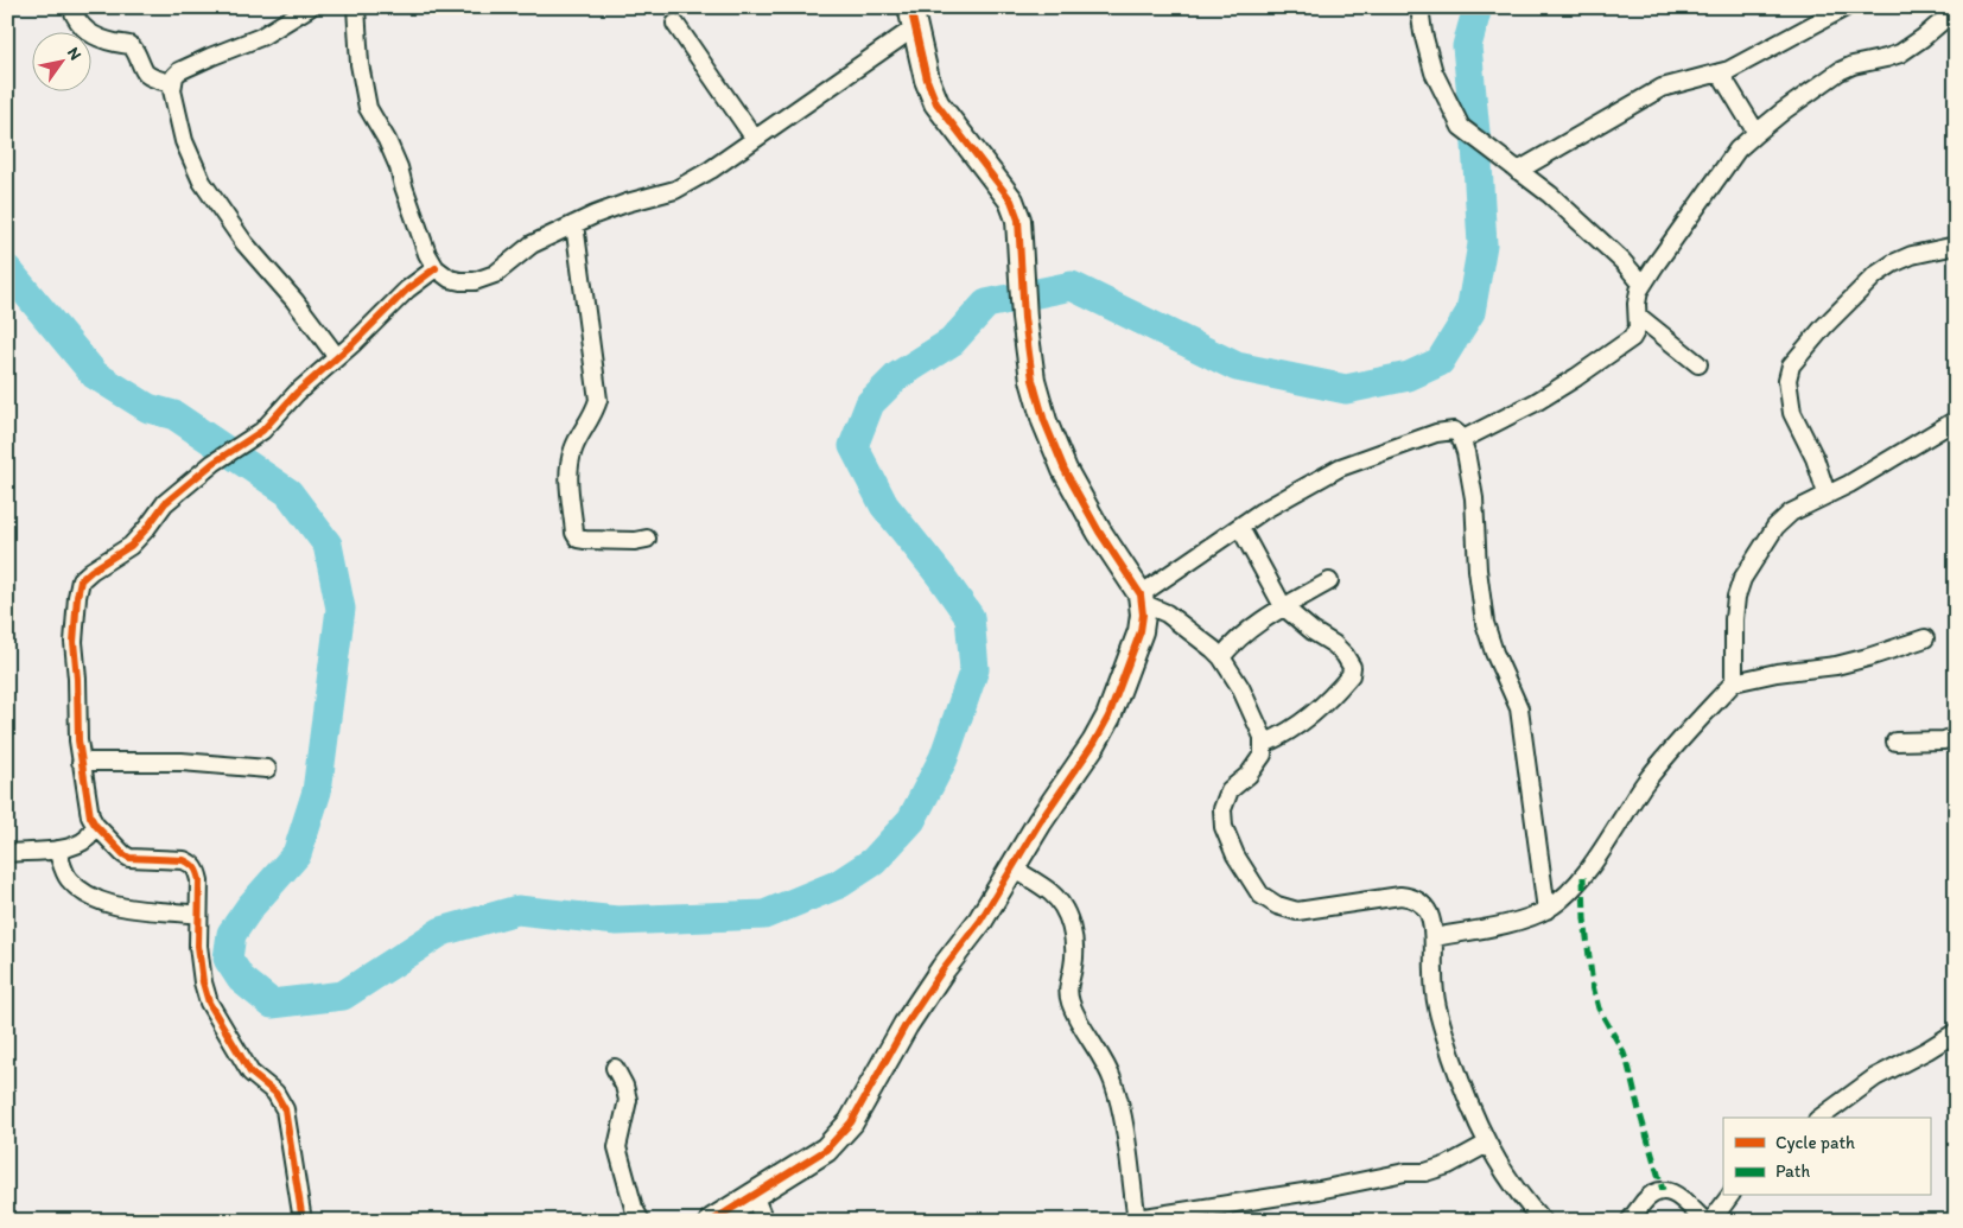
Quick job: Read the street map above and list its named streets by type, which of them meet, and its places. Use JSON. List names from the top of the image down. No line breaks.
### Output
{"legend":["Cycle path","Path"],"north":"top right"}
